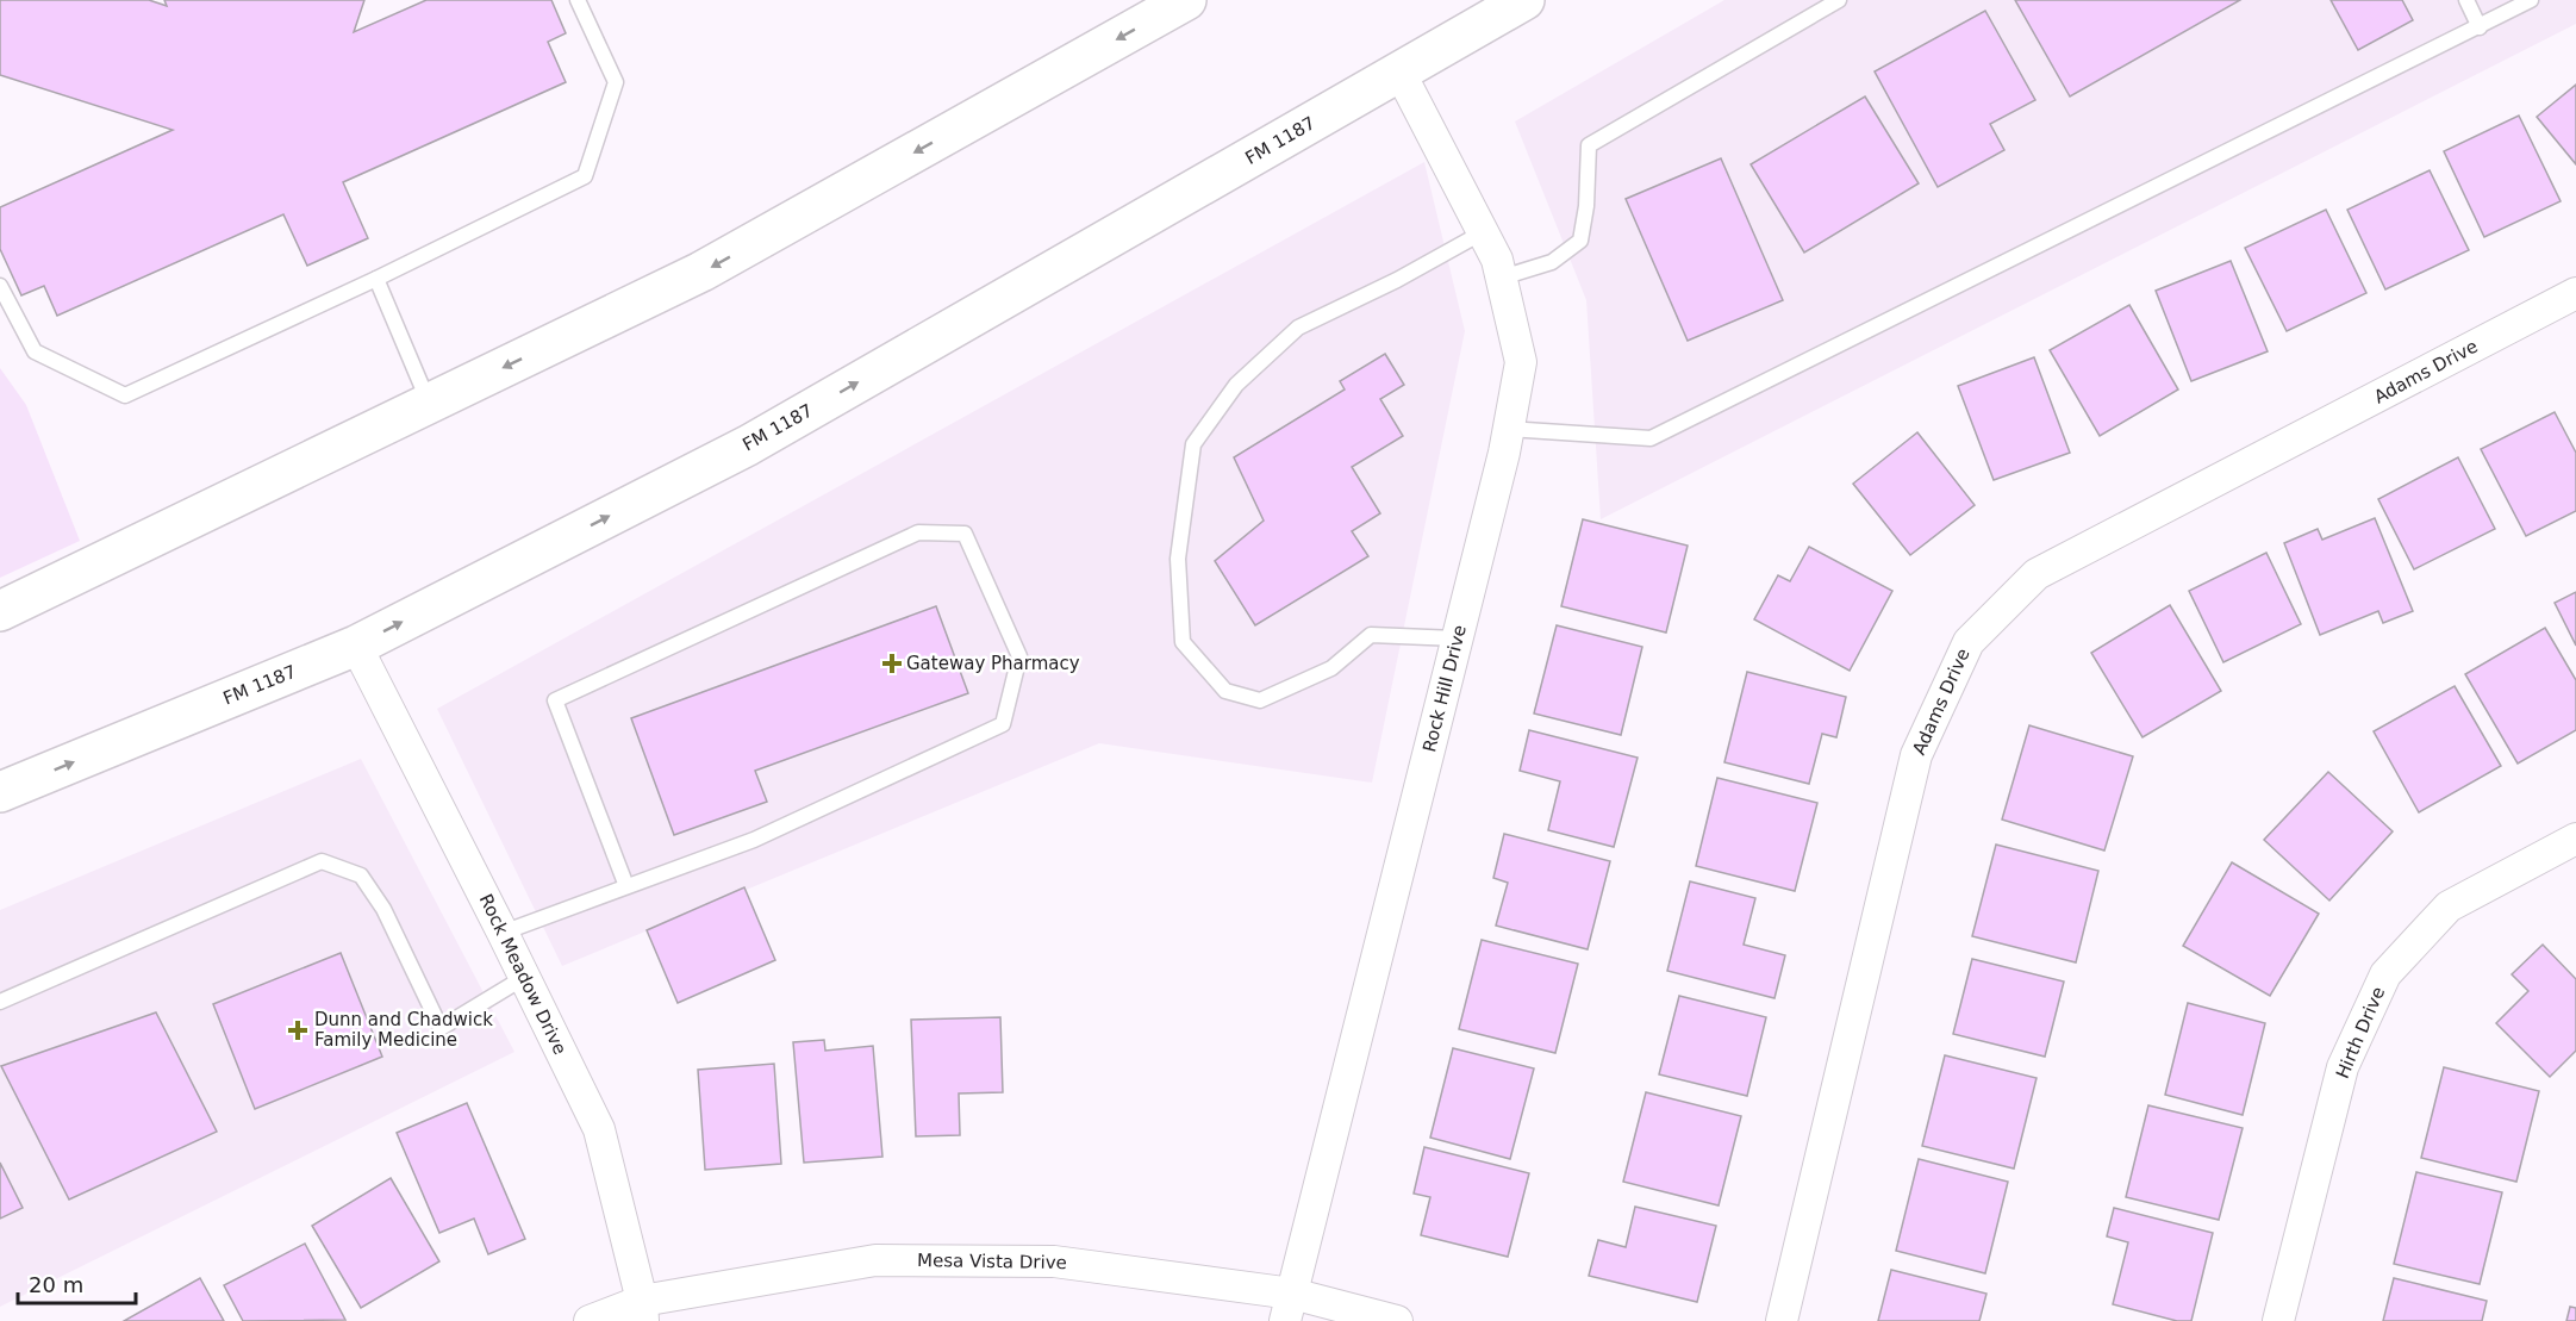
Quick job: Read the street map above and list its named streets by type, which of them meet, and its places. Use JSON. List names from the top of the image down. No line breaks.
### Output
{"streets":{"main road":["FM 1187"],"street":["Adams Drive","Rock Hill Drive","Rock Meadow Drive","Hirth Drive","Mesa Vista Drive"]},"crossings":[["FM 1187","Rock Hill Drive"],["FM 1187","Rock Meadow Drive"],["Rock Hill Drive","Mesa Vista Drive"],["Rock Meadow Drive","Mesa Vista Drive"]],"places":{"health":["Gateway Pharmacy","Dunn and Chadwick Family Medicine"]},"scale_bar":"20 m"}
